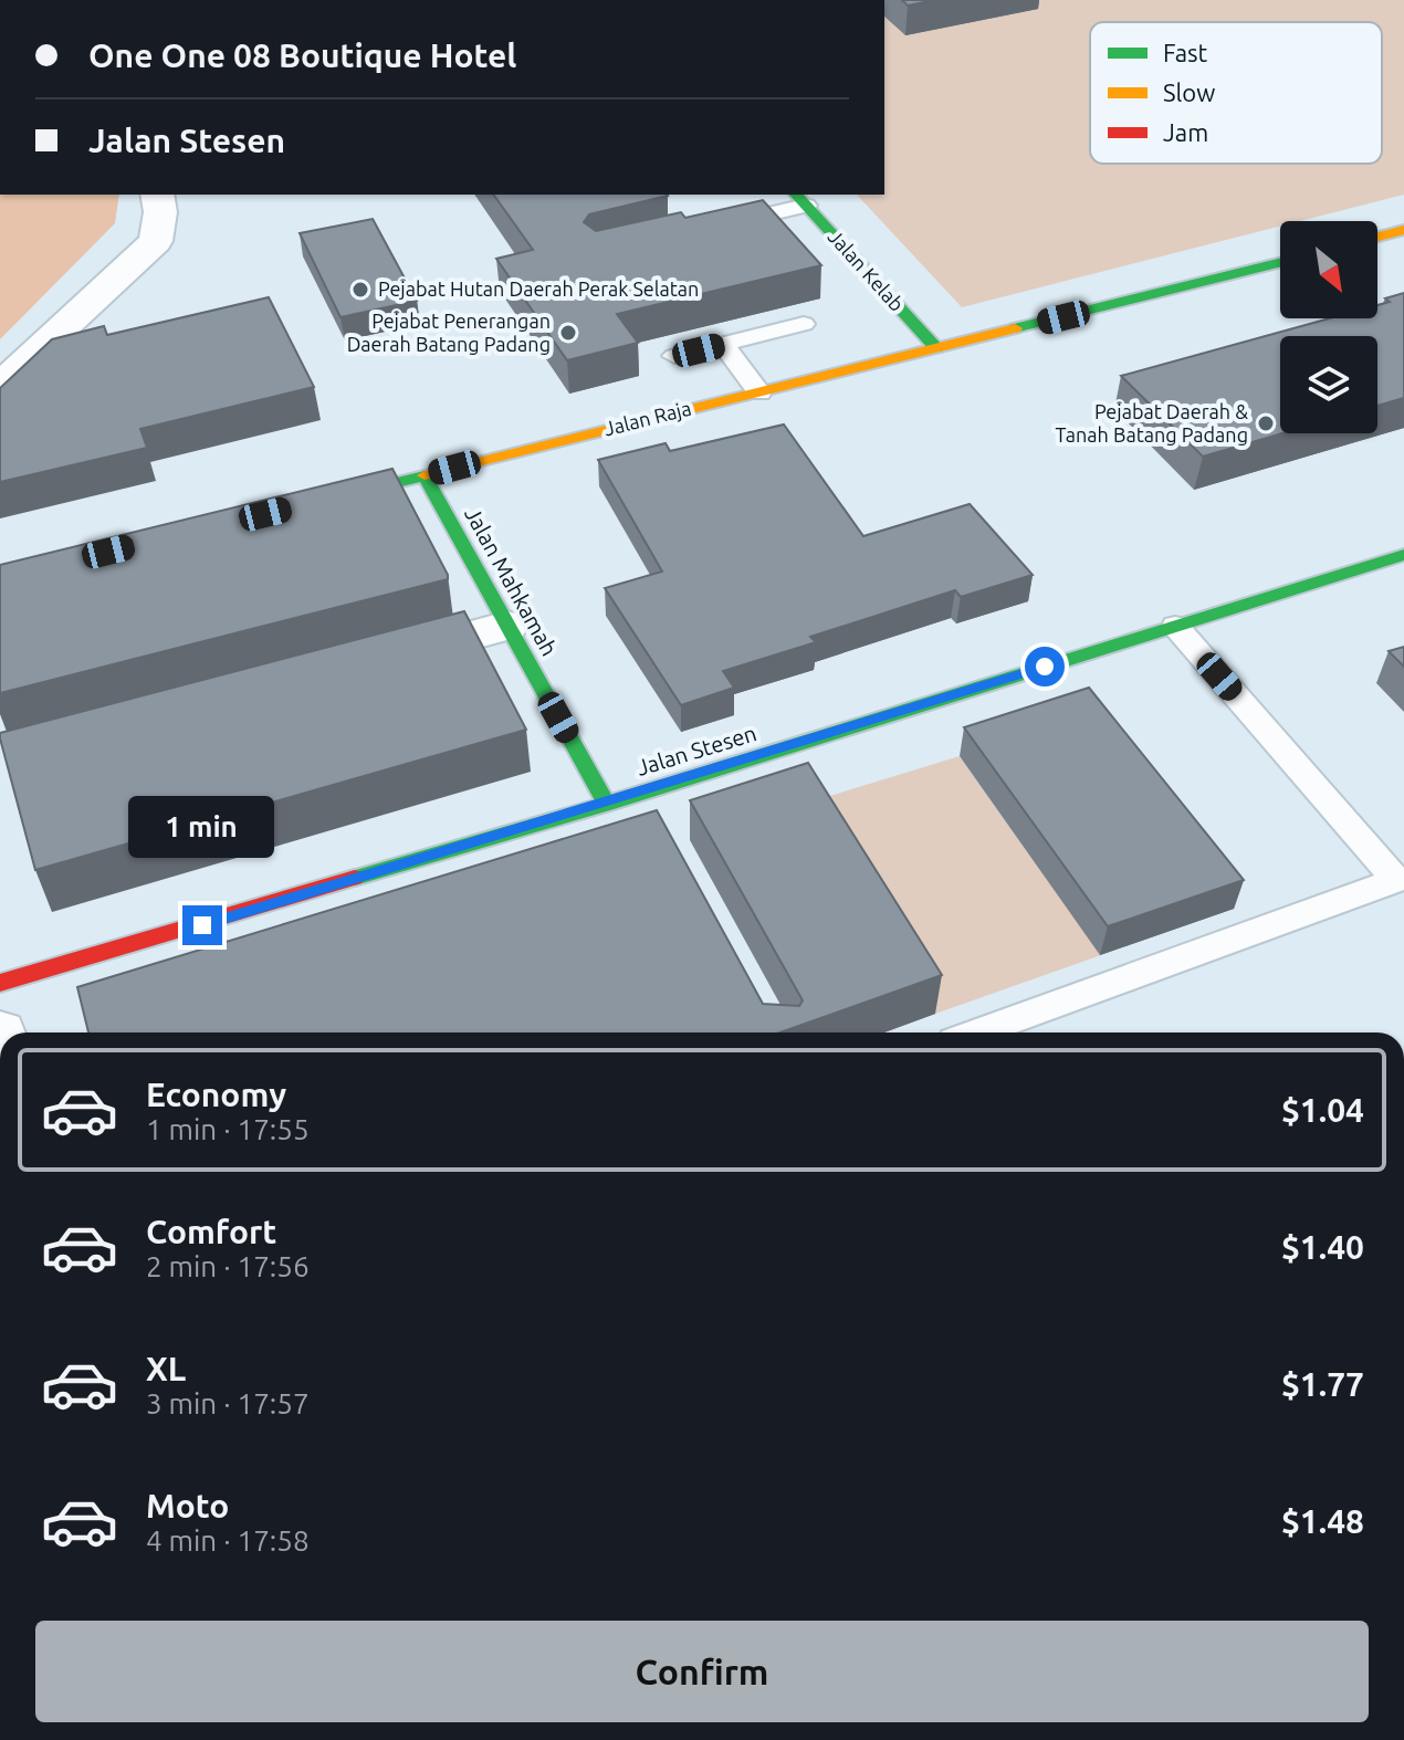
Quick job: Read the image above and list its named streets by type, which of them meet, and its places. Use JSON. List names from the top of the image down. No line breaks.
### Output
{"streets":{"main road":["Jalan Kelab","Jalan Raja","Jalan Mahkamah","Jalan Stesen"]},"crossings":[["Jalan Kelab","Jalan Raja"],["Jalan Raja","Jalan Mahkamah"],["Jalan Mahkamah","Jalan Stesen"]],"places":["Pejabat Hutan Daerah Perak Selatan","Pejabat Penerangan Daerah Batang Padang","Pejabat Daerah & Tanah Batang Padang"],"legend":["Fast","Slow","Jam"],"north":"bottom right","page":{"banner":["One One 08 Boutique Hotel","Jalan Stesen"],"bubble":"1 min","list":[{"name":"Economy","note":"1 min · 17:55","value":"$1.04"},{"name":"Comfort","note":"2 min · 17:56","value":"$1.40"},{"name":"XL","note":"3 min · 17:57","value":"$1.77"},{"name":"Moto","note":"4 min · 17:58","value":"$1.48"}],"buttons":"Confirm"}}
